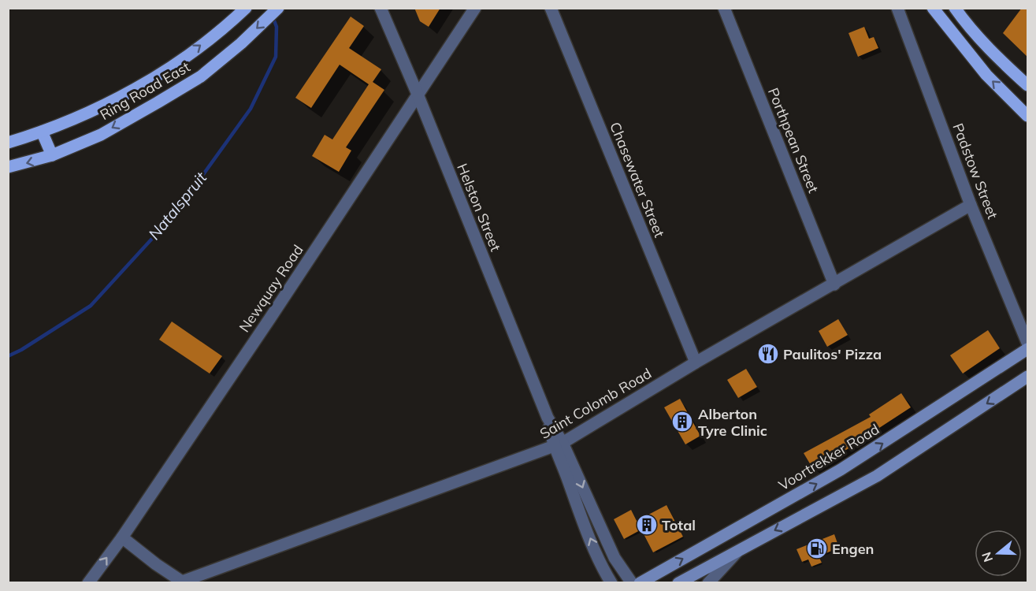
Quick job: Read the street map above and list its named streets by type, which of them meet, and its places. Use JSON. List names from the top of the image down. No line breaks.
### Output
{"streets":{"main road":["Ring Road East","Voortrekker Road"],"street":["Porthpean Street","Padstow Street","Chasewater Street","Helston Street","Newquay Road","Saint Colomb Road"]},"crossings":[["Porthpean Street","Saint Colomb Road"],["Padstow Street","Saint Colomb Road"],["Chasewater Street","Saint Colomb Road"],["Helston Street","Newquay Road"],["Helston Street","Saint Colomb Road"]],"water":["Natalspruit"],"places":{"restaurant":["Paulitos' Pizza"],"building":["Alberton Tyre Clinic","Total"],"fuel station":["Engen"]},"north":"left"}
